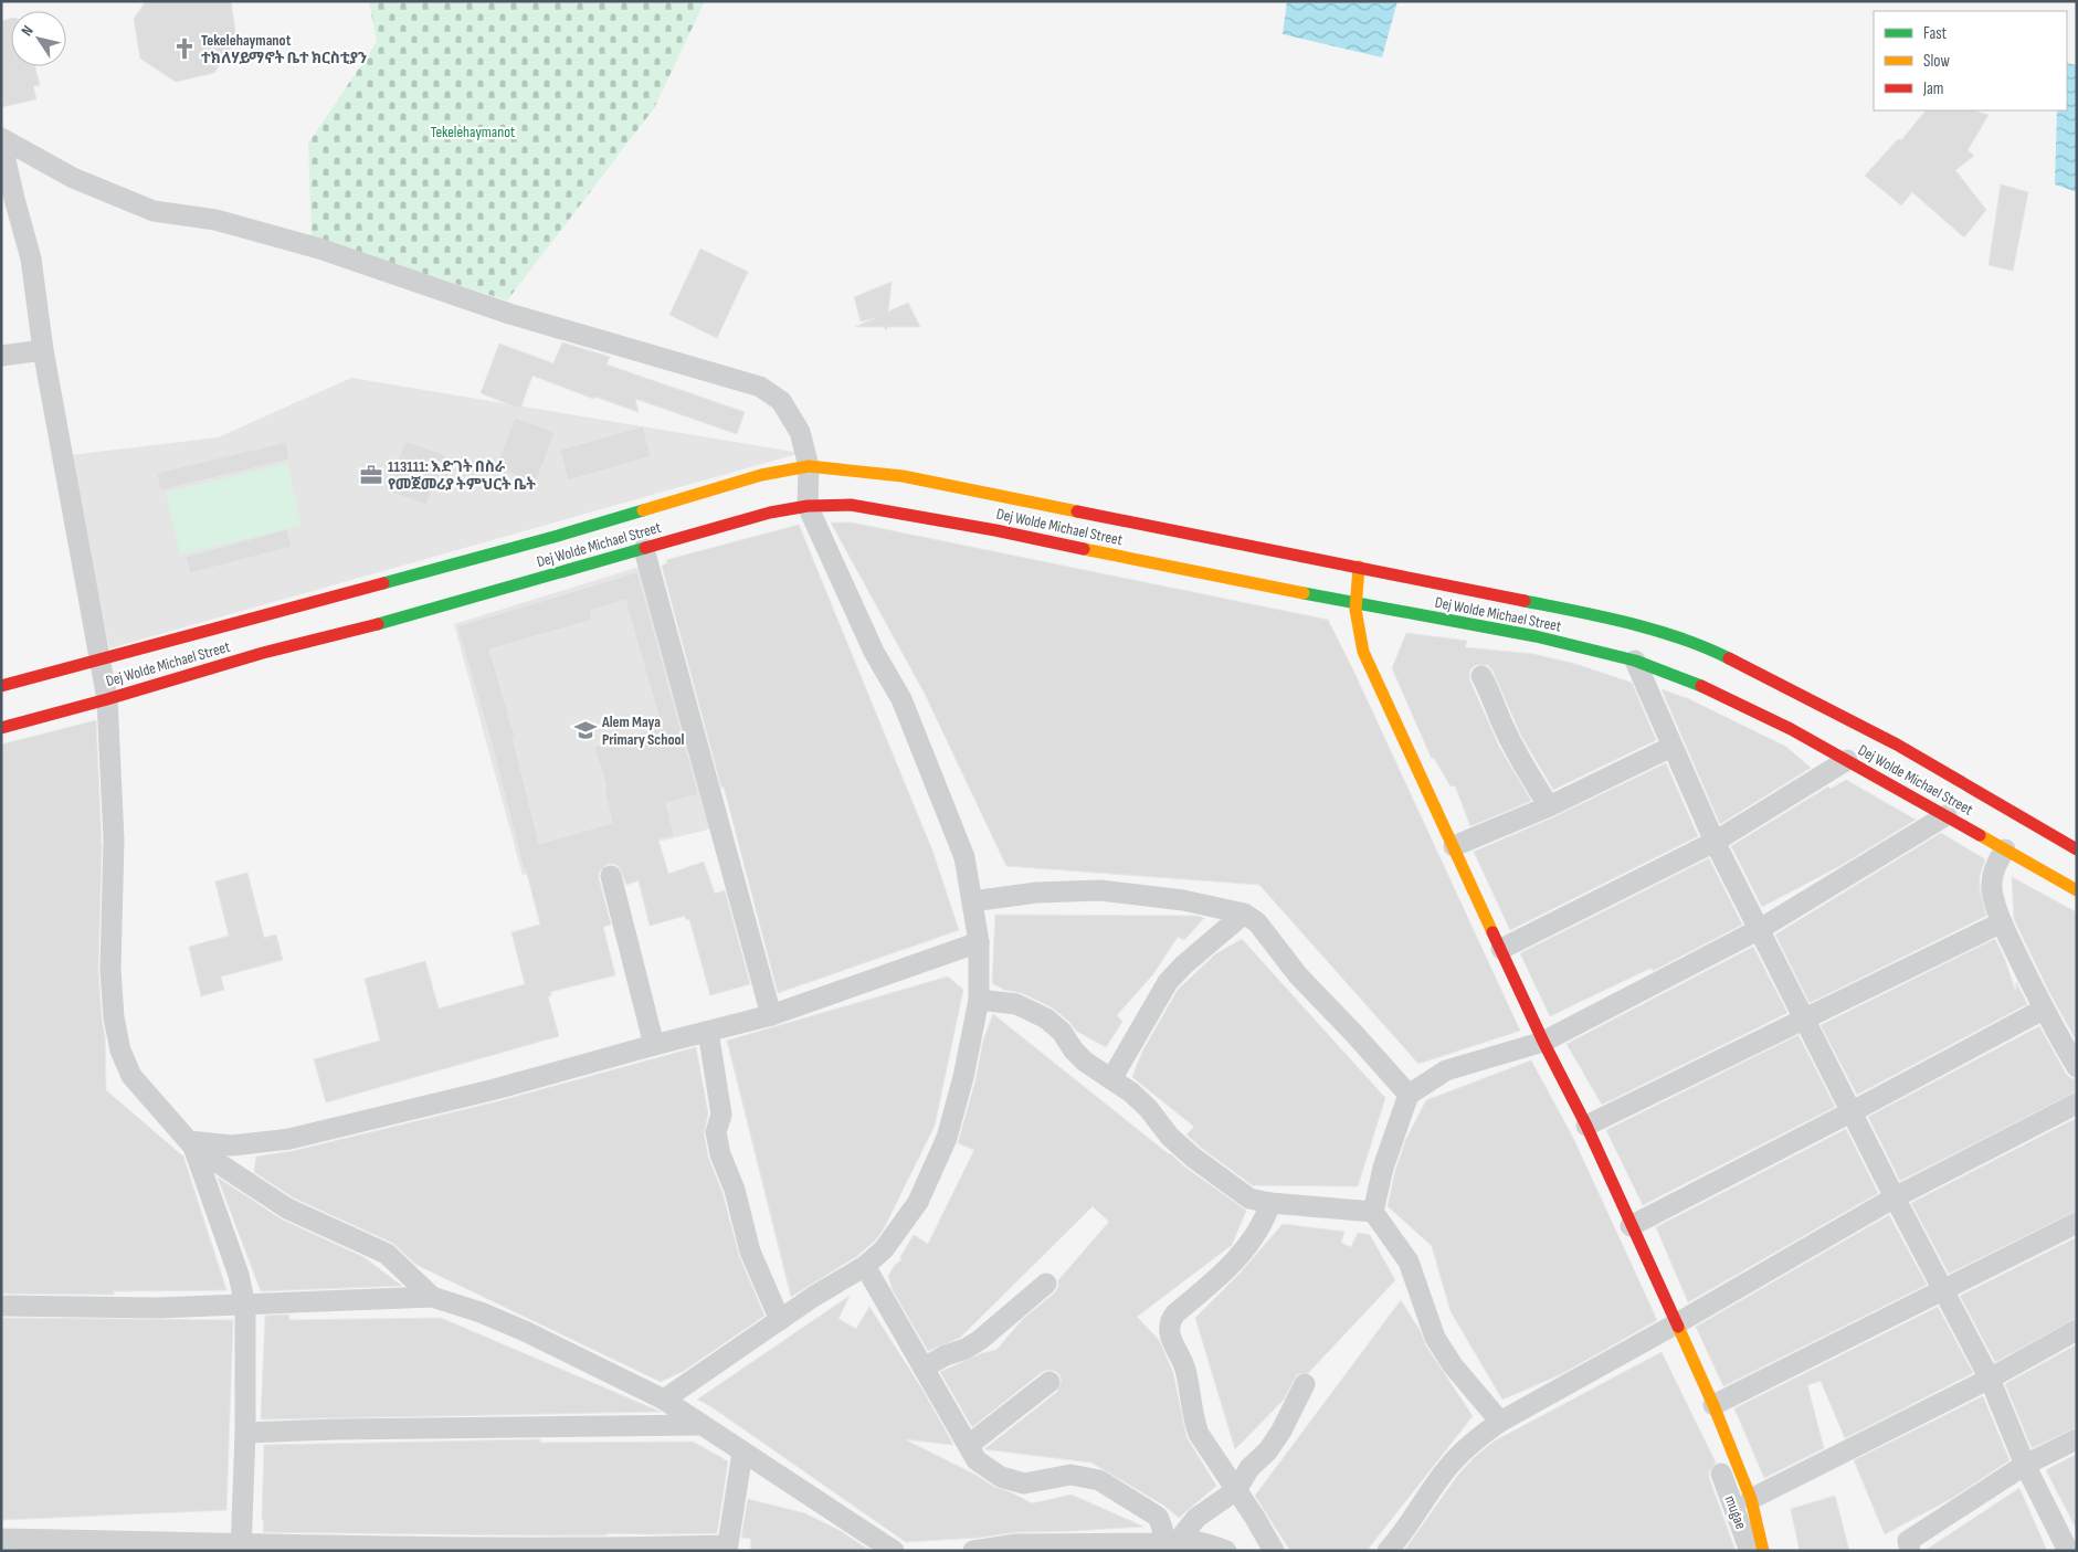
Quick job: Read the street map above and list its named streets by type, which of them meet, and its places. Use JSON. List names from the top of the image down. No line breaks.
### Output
{"streets":{"main road":["Dej Wolde Michael Street"],"street":["mugae"]},"parks":["Tekelehaymanot"],"places":{"church":["Tekelehaymanot ተክለሃይማኖት ቤተ ክርስቲያን"],"office":["113111: እድገት በስራ የመጀመሪያ ትምህርት ቤት"],"school or university":["Alem Maya Primary School"]},"legend":["Fast","Slow","Jam"],"north":"top left"}
